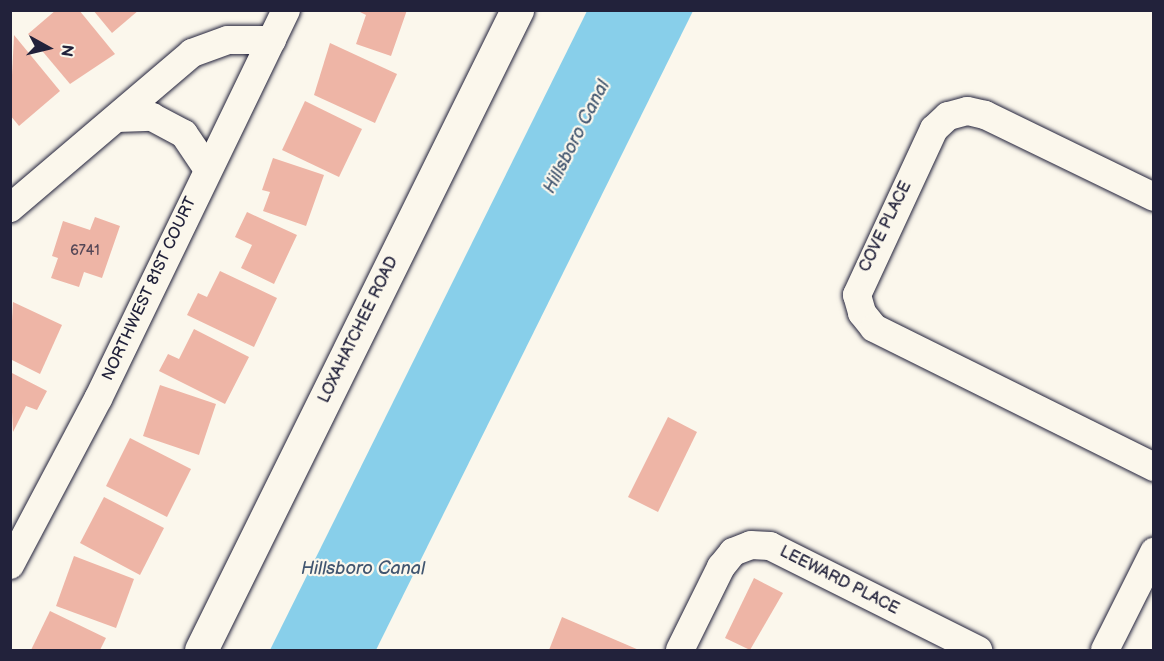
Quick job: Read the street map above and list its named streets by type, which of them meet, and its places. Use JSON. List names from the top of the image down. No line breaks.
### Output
{"streets":{"main road":["LOXAHATCHEE ROAD"],"street":["COVE PLACE","NORTHWEST 81ST COURT","LEEWARD PLACE"]},"water":["Hillsboro Canal"],"house_numbers":["6741"],"north":"right"}
